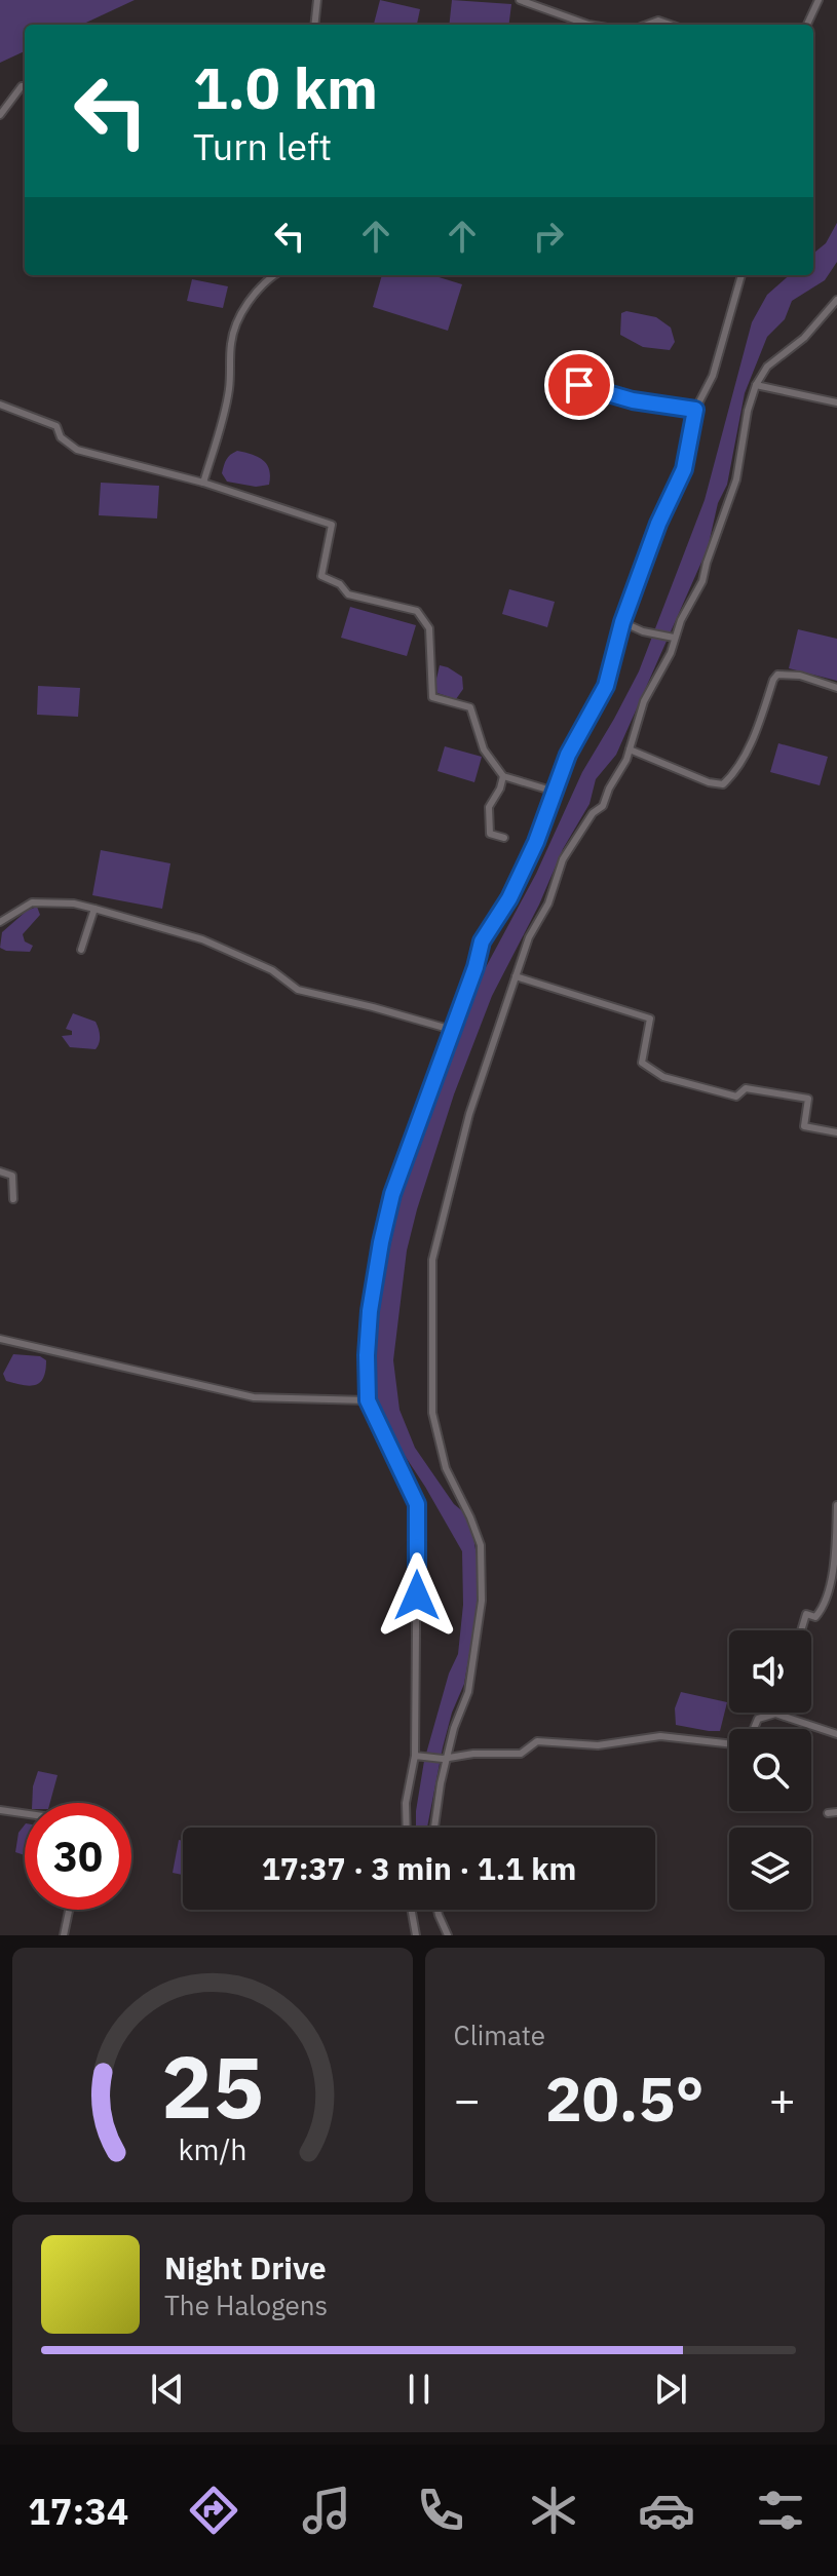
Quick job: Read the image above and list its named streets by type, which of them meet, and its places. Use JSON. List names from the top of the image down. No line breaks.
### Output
{"page":{"turn":["1.0 km","Turn left"],"limit":"30","trip":"17:37 · 3 min · 1.1 km","tile":"Climate","heat":["−","20.5°","+"],"song":["Night Drive","The Halogens"],"tabs":"17:34","gauge":["25","km/h"]}}
